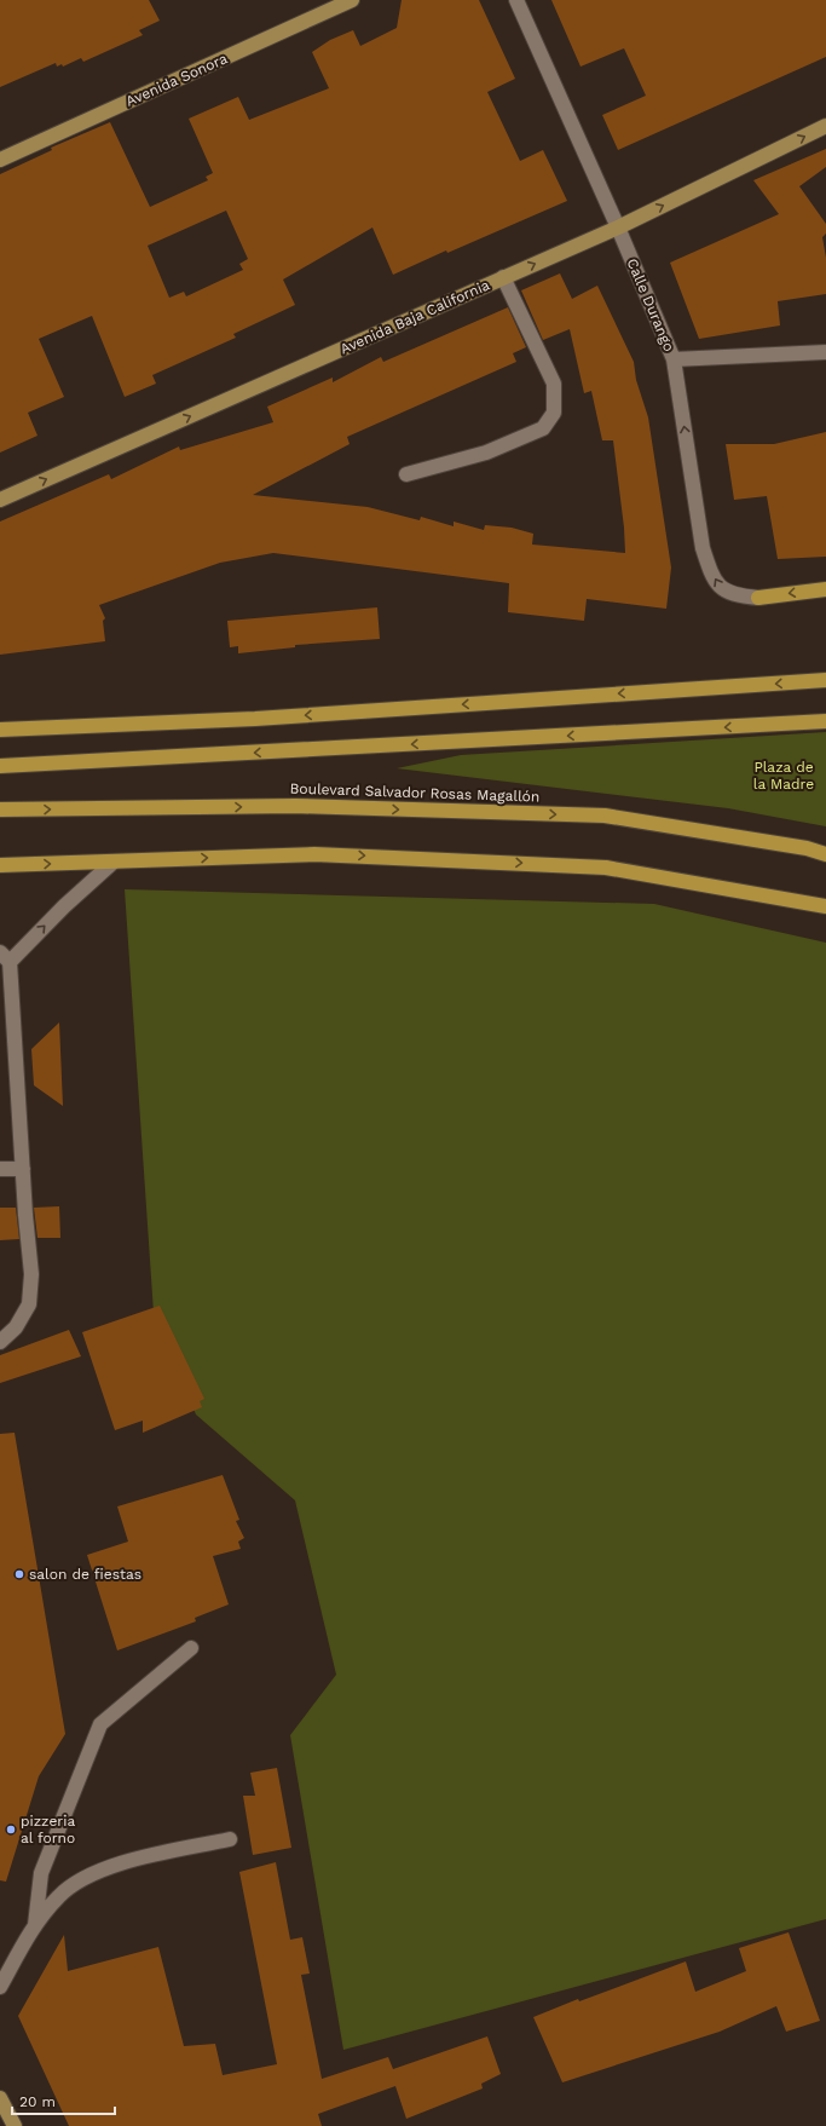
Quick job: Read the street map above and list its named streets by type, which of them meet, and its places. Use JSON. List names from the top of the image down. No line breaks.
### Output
{"streets":{"highway":["Boulevard Salvador Rosas Magallón"],"main road":["Avenida Sonora","Avenida Baja California"],"street":["Calle Durango"]},"crossings":[["Calle Durango","Avenida Baja California"]],"one_way":["Calle Durango","Avenida Baja California"],"parks":["Plaza de la Madre"],"places":["salon de fiestas","pizzeria al forno"],"scale_bar":"20 m"}
